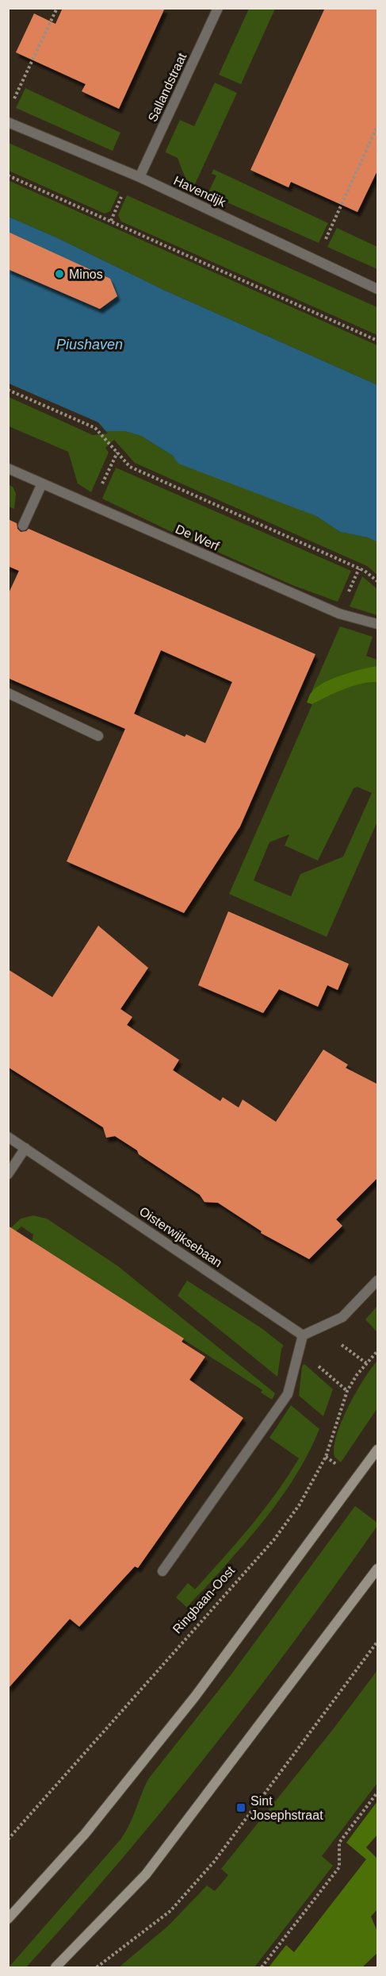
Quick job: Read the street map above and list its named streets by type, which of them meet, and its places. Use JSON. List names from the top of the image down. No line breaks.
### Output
{"streets":{"street":["Sallandstraat","Havendijk","De Werf","Oisterwijksebaan"],"path":["Ringbaan-Oost"]},"crossings":[["Sallandstraat","Havendijk"]],"water":["Piushaven"],"places":{"other":["Minos"],"transit":["Sint Josephstraat"]}}
